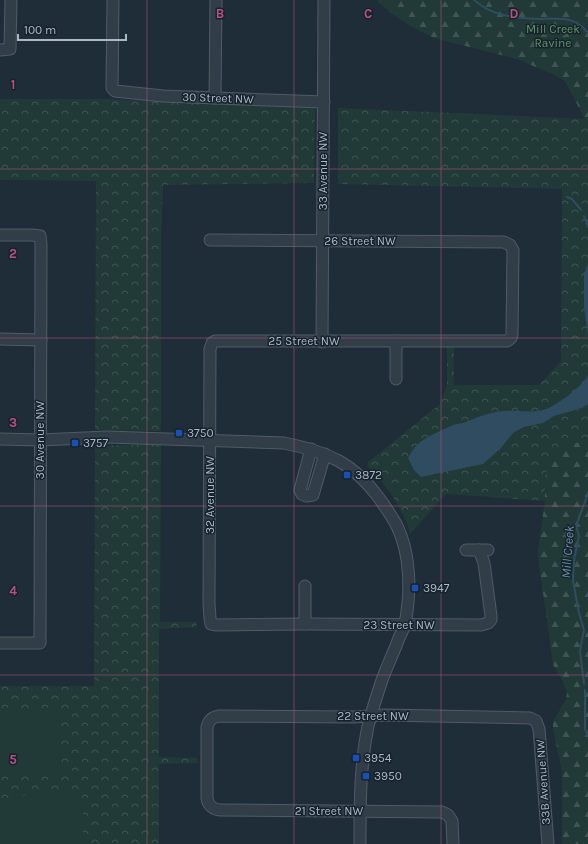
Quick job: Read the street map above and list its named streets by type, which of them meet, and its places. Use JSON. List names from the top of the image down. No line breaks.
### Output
{"streets":{"street":["30 Street NW","33 Avenue NW","26 Street NW","25 Street NW","30 Avenue NW","32 Avenue NW","23 Street NW","22 Street NW","33B Avenue NW","21 Street NW"]},"crossings":[["30 Street NW","33 Avenue NW"],["33 Avenue NW","26 Street NW"],["33 Avenue NW","25 Street NW"],["26 Street NW","25 Street NW"],["25 Street NW","32 Avenue NW"],["32 Avenue NW","23 Street NW"],["22 Street NW","33B Avenue NW"],["22 Street NW","21 Street NW"]],"water":["Mill Creek"],"parks":["Mill Creek Ravine"],"places":{"transit":["3750","3757","3872","3947","3954","3950"]},"scale_bar":"100 m","grid":{"columns":["B","C","D"],"rows":["1","2","3","4","5"]}}
